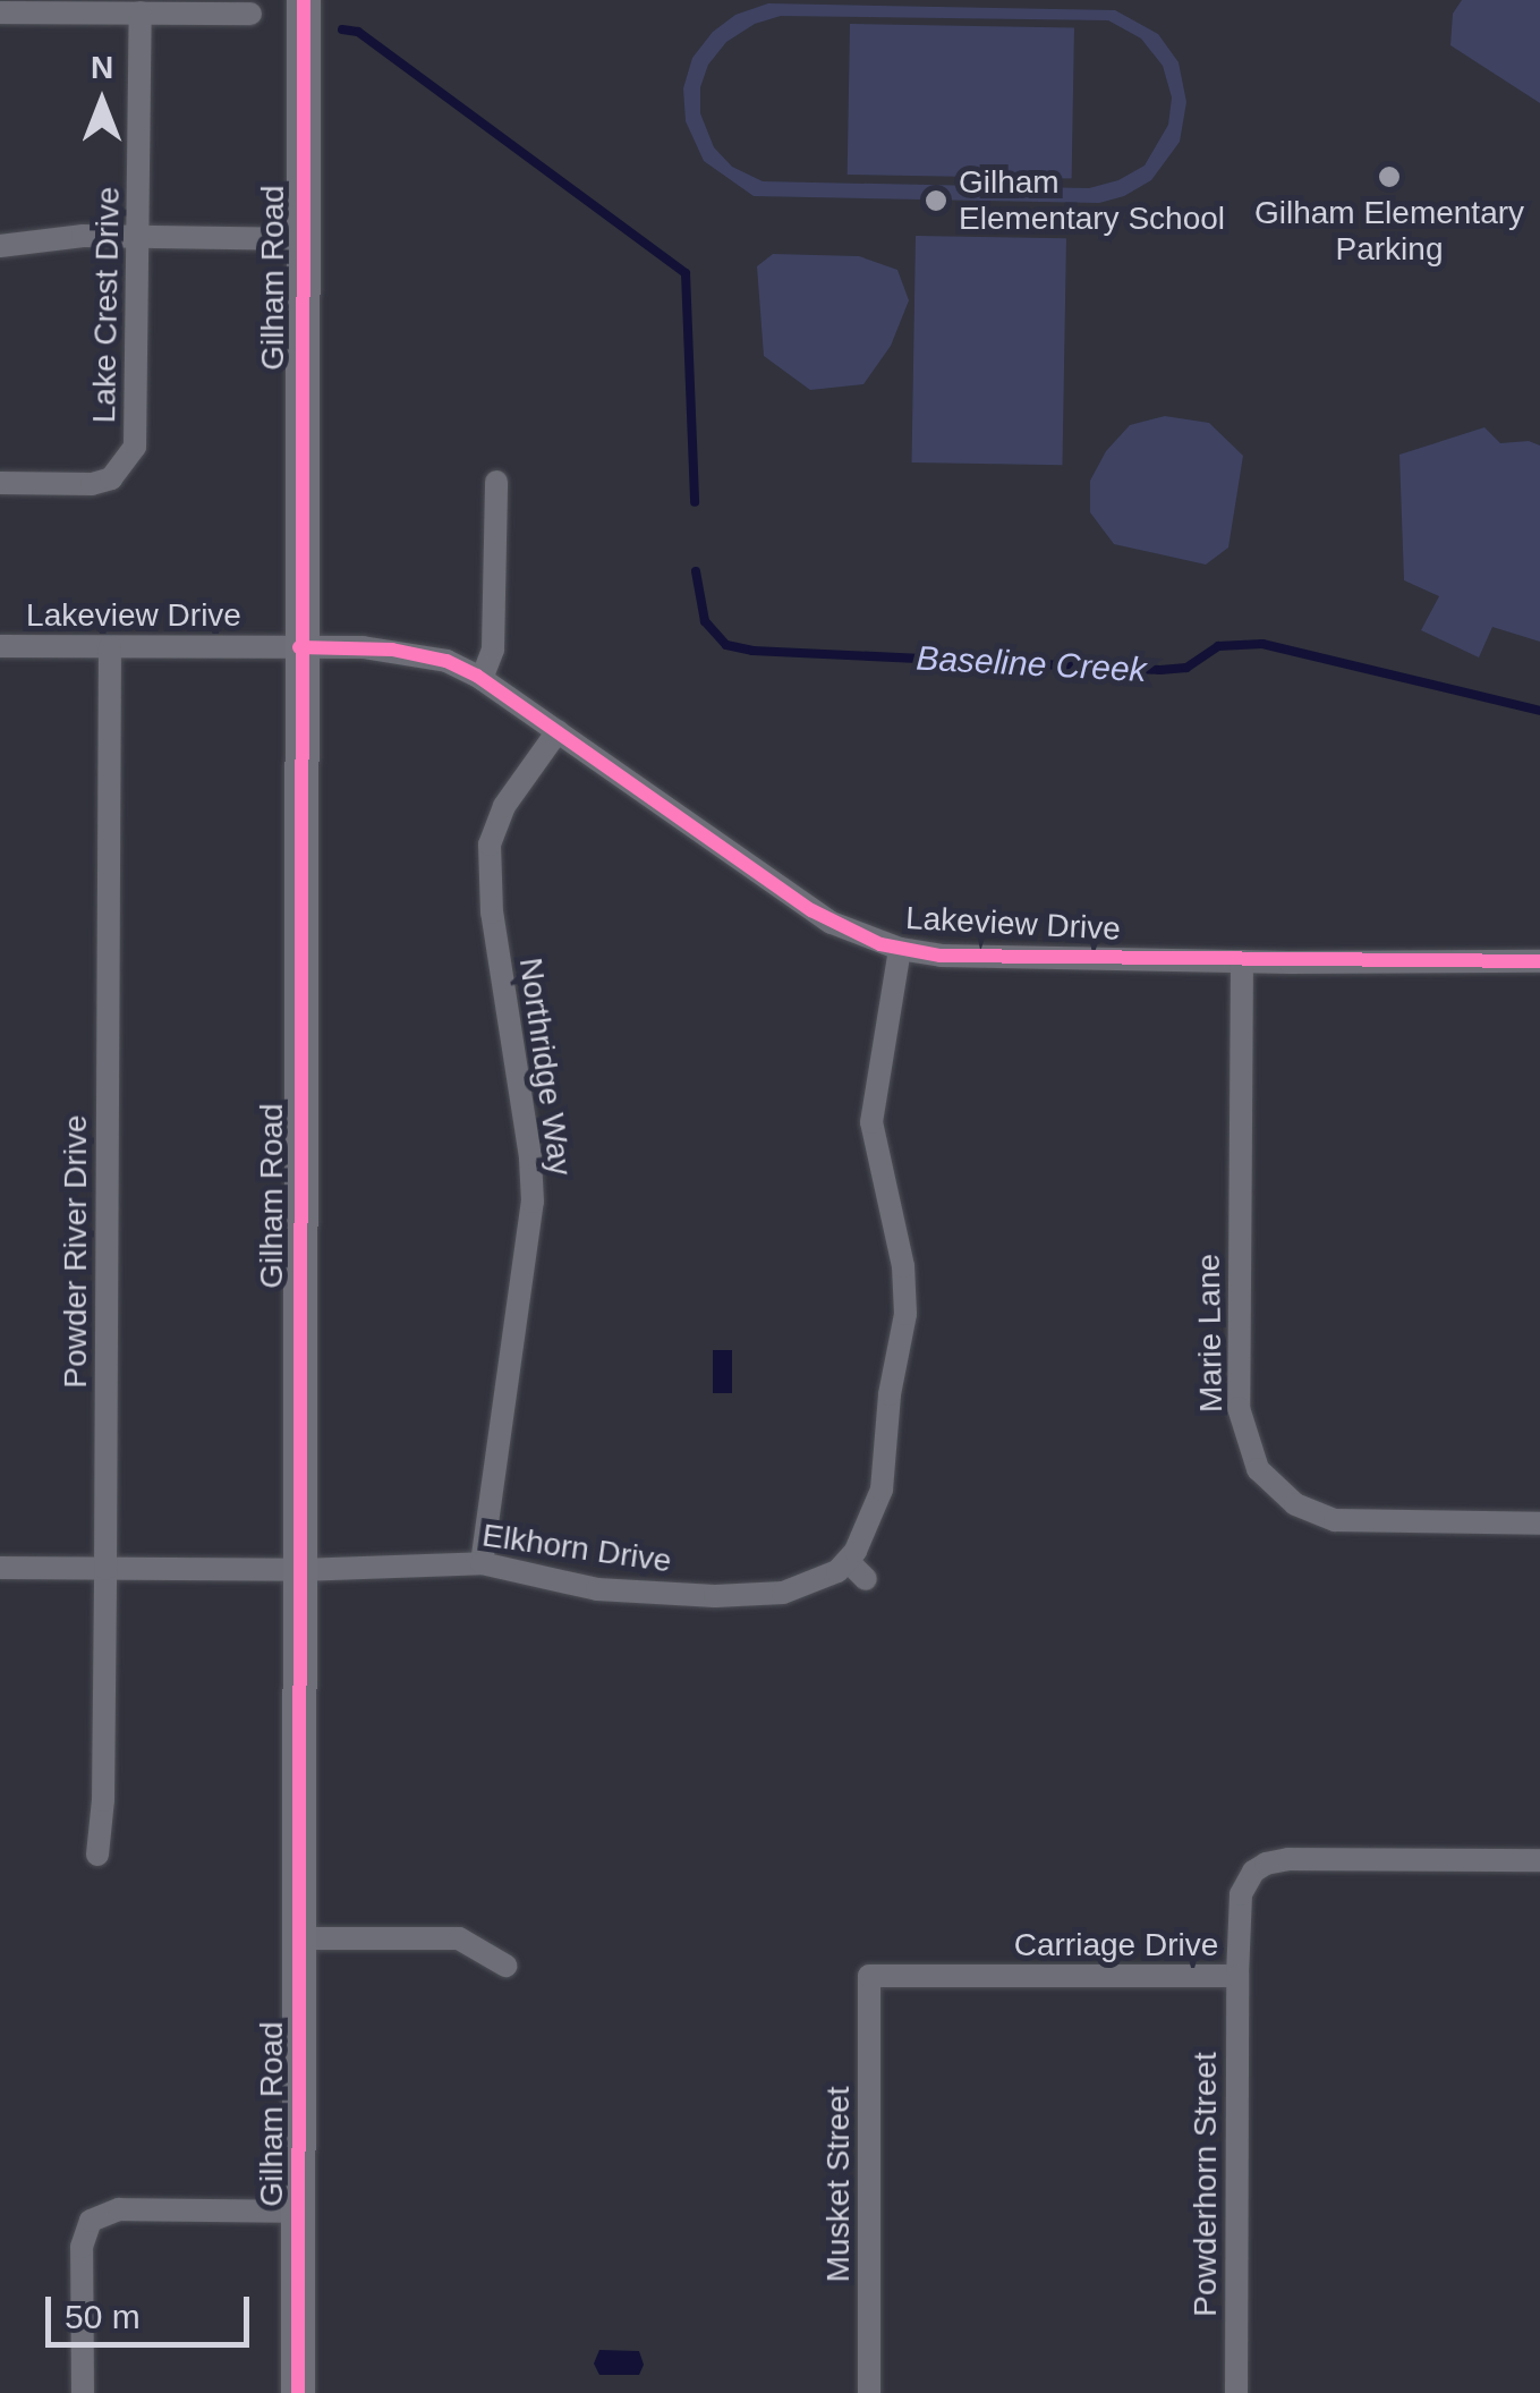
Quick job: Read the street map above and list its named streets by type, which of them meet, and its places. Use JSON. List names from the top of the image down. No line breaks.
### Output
{"streets":{"street":["Gilham Road","Lake Crest Drive","Lakeview Drive","Northridge Way","Powder River Drive","Marie Lane","Elkhorn Drive","Carriage Drive","Musket Street","Powderhorn Street"]},"crossings":[["Gilham Road","Lakeview Drive"],["Gilham Road","Elkhorn Drive"],["Lakeview Drive","Northridge Way"],["Lakeview Drive","Powder River Drive"],["Lakeview Drive","Marie Lane"],["Northridge Way","Elkhorn Drive"],["Powder River Drive","Elkhorn Drive"],["Carriage Drive","Musket Street"],["Carriage Drive","Powderhorn Street"]],"water":["Baseline Creek"],"places":["Gilham Elementary Parking","Gilham Elementary School"],"scale_bar":"50 m","north":"top"}
